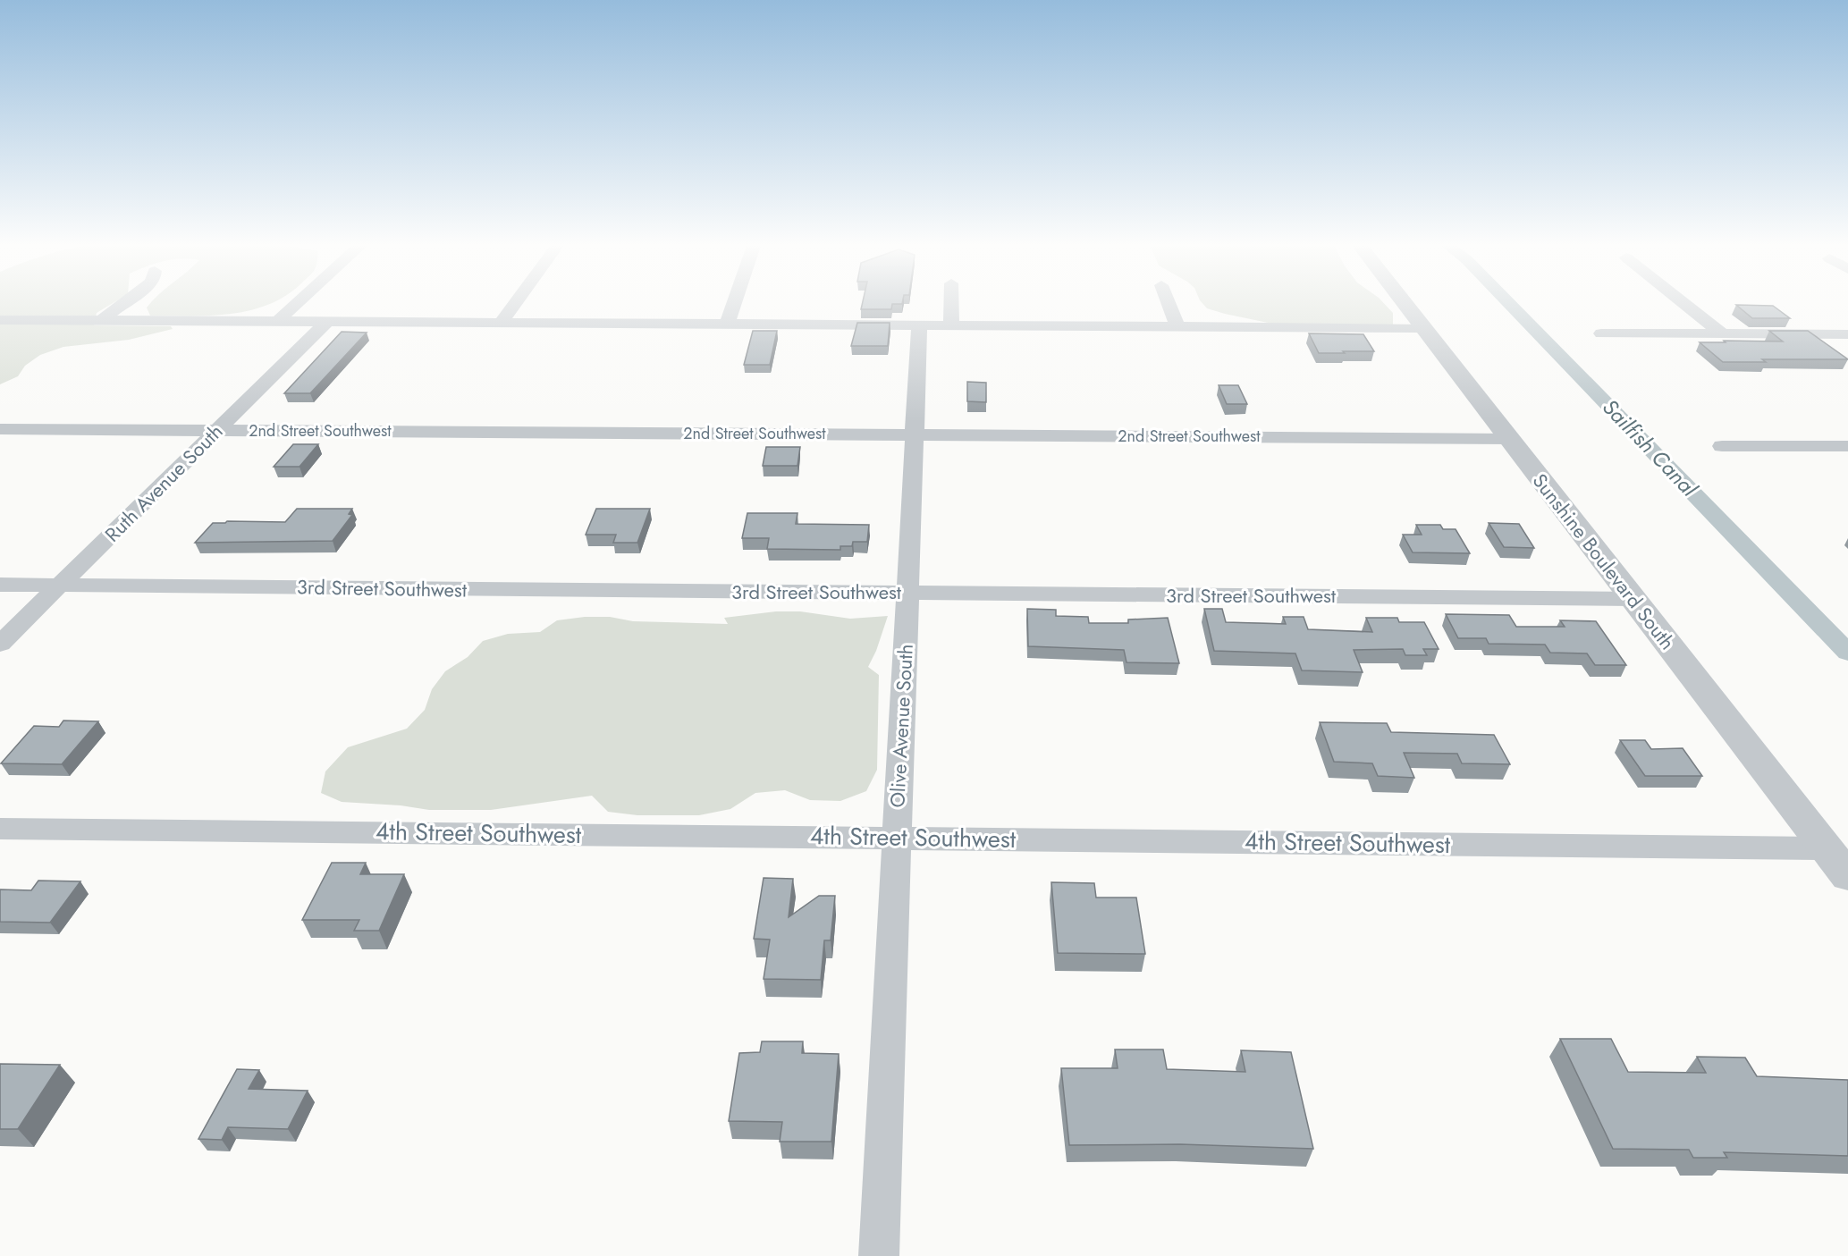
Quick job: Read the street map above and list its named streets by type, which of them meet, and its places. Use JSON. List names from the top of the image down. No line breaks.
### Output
{"streets":{"street":["2nd Street Southwest","Ruth Avenue South","Sunshine Boulevard South","3rd Street Southwest","Olive Avenue South","4th Street Southwest"]},"crossings":[["2nd Street Southwest","Ruth Avenue South"],["2nd Street Southwest","Sunshine Boulevard South"],["2nd Street Southwest","Olive Avenue South"],["Ruth Avenue South","3rd Street Southwest"],["Sunshine Boulevard South","3rd Street Southwest"],["Sunshine Boulevard South","4th Street Southwest"],["3rd Street Southwest","Olive Avenue South"],["Olive Avenue South","4th Street Southwest"]],"water":["Sailfish Canal"]}
